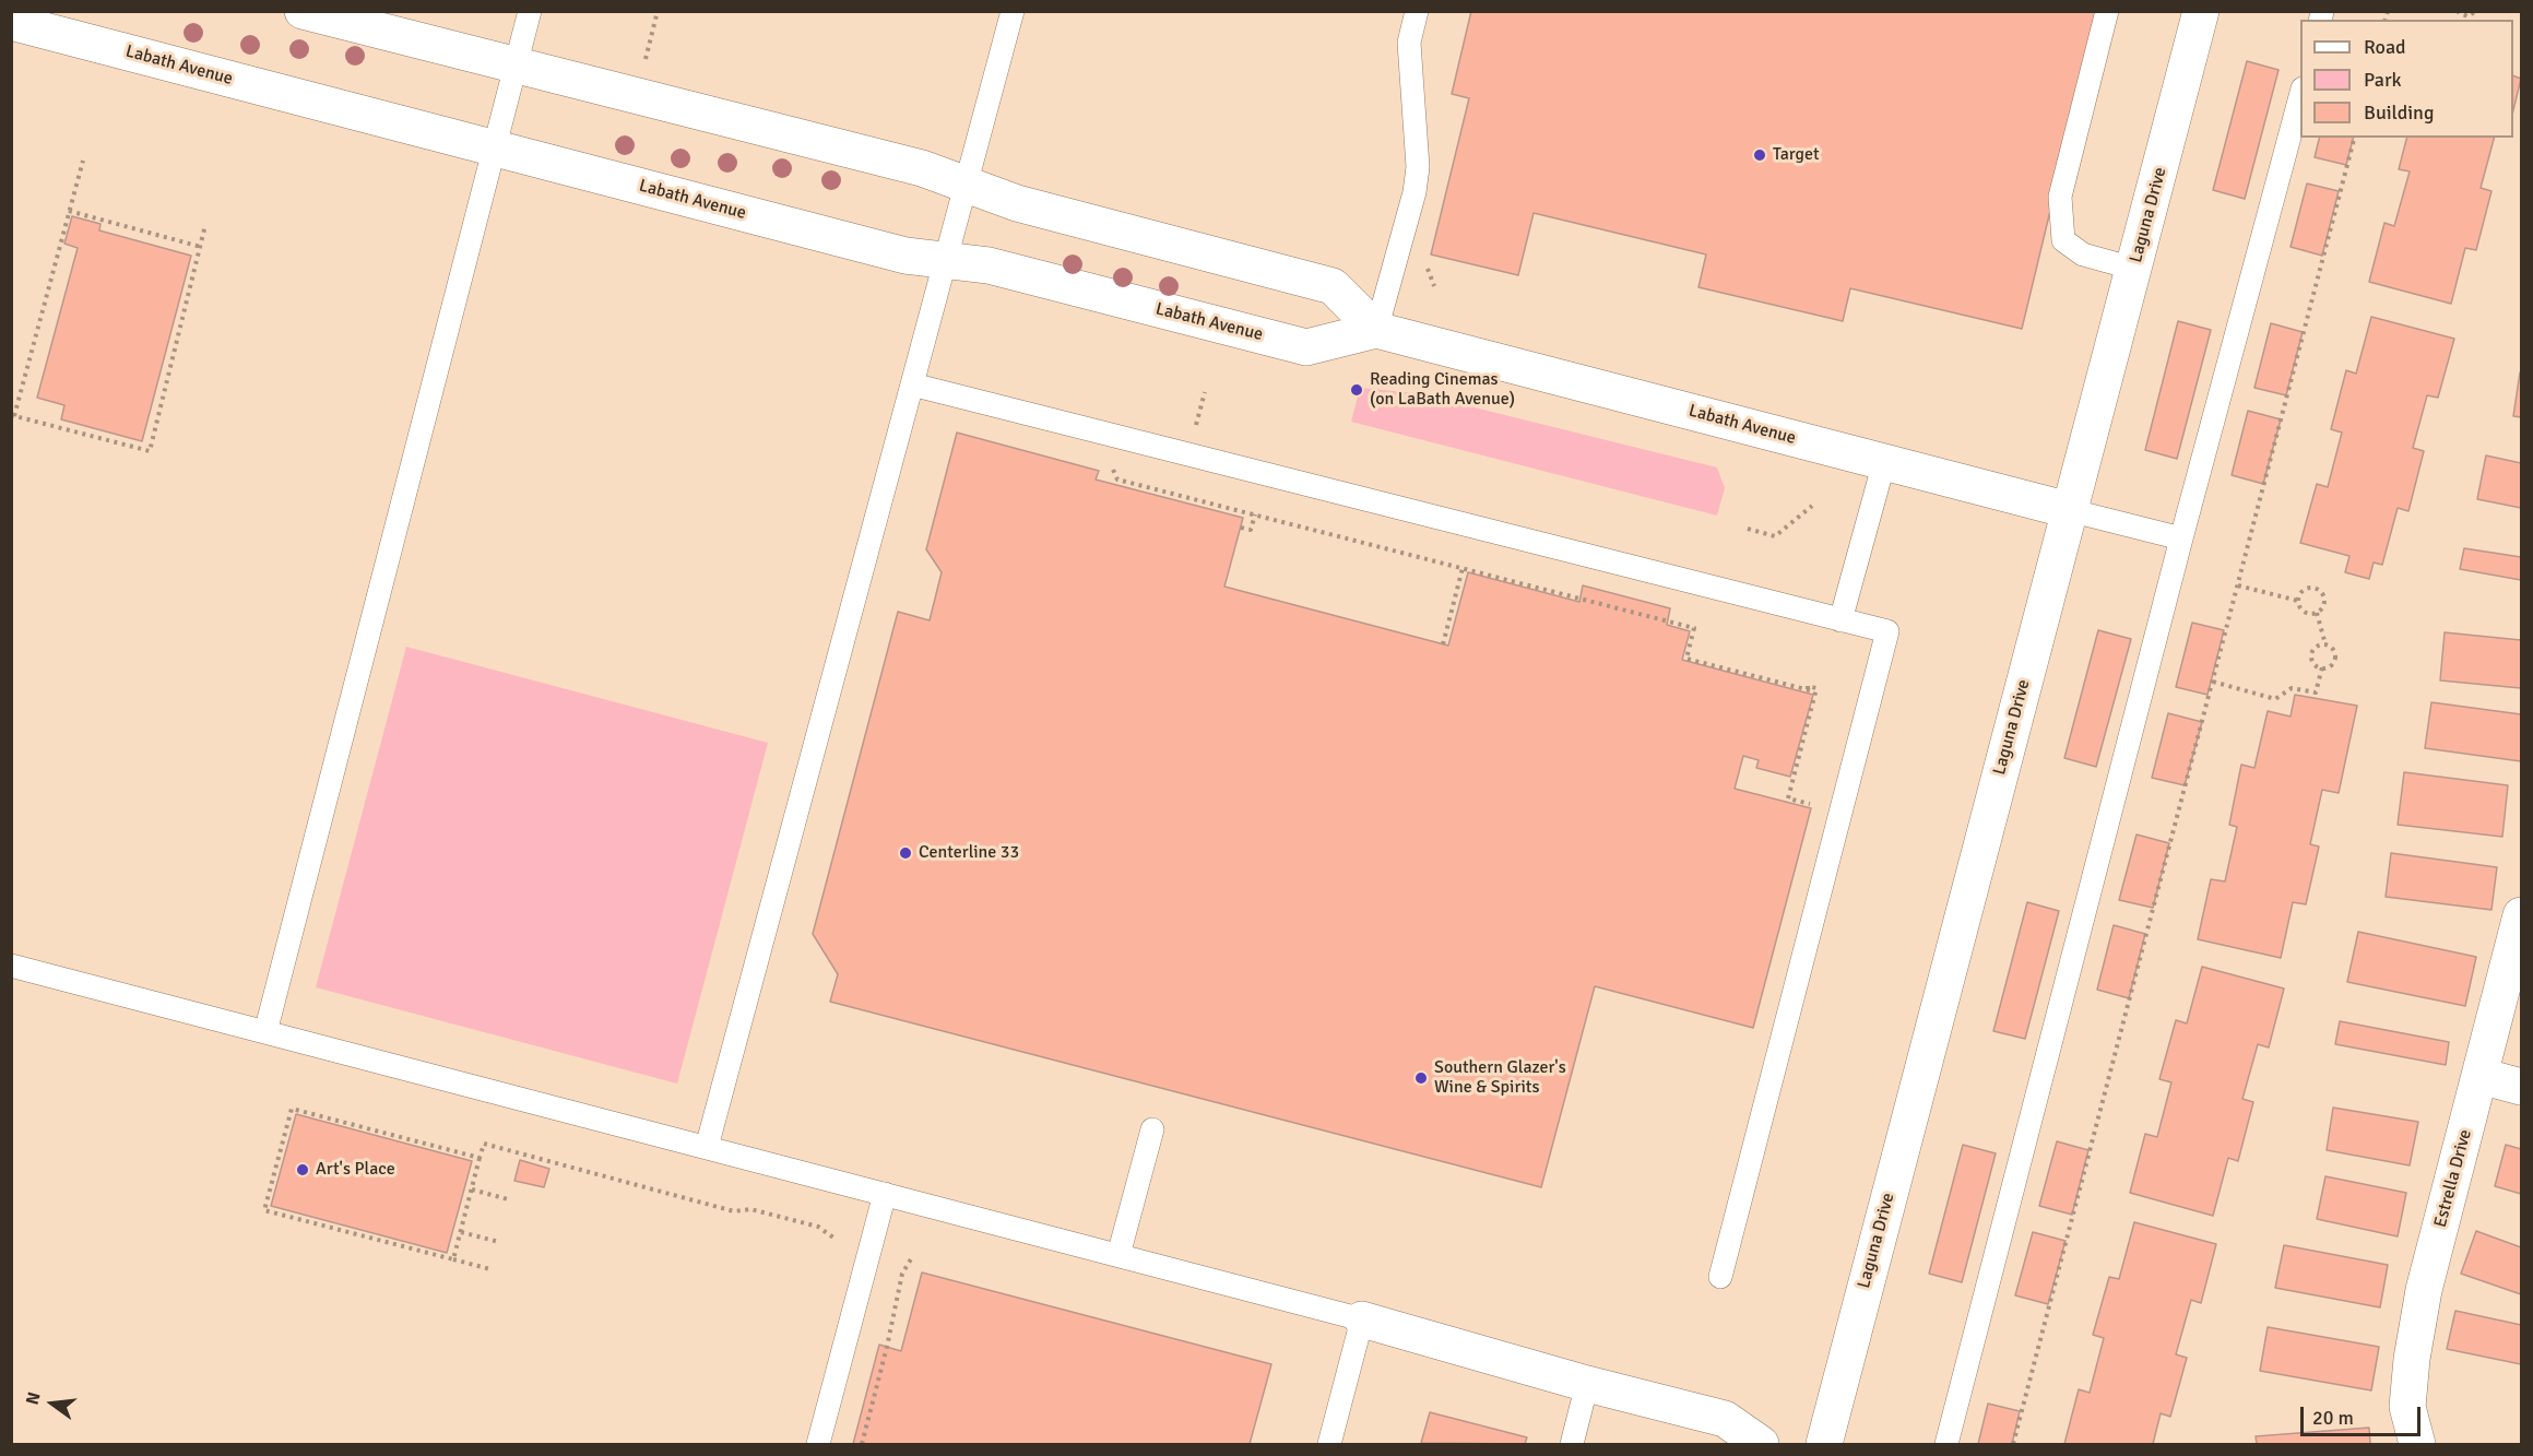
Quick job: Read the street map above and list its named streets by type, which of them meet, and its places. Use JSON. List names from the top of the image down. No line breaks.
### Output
{"streets":{"street":["Labath Avenue","Laguna Drive","Estrella Drive"]},"crossings":[["Labath Avenue","Laguna Drive"]],"places":["Target","Reading Cinemas (on LaBath Avenue)","Centerline 33","Southern Glazer's Wine & Spirits","Art's Place"],"legend":["Road","Park","Building"],"scale_bar":"20 m","north":"left"}
